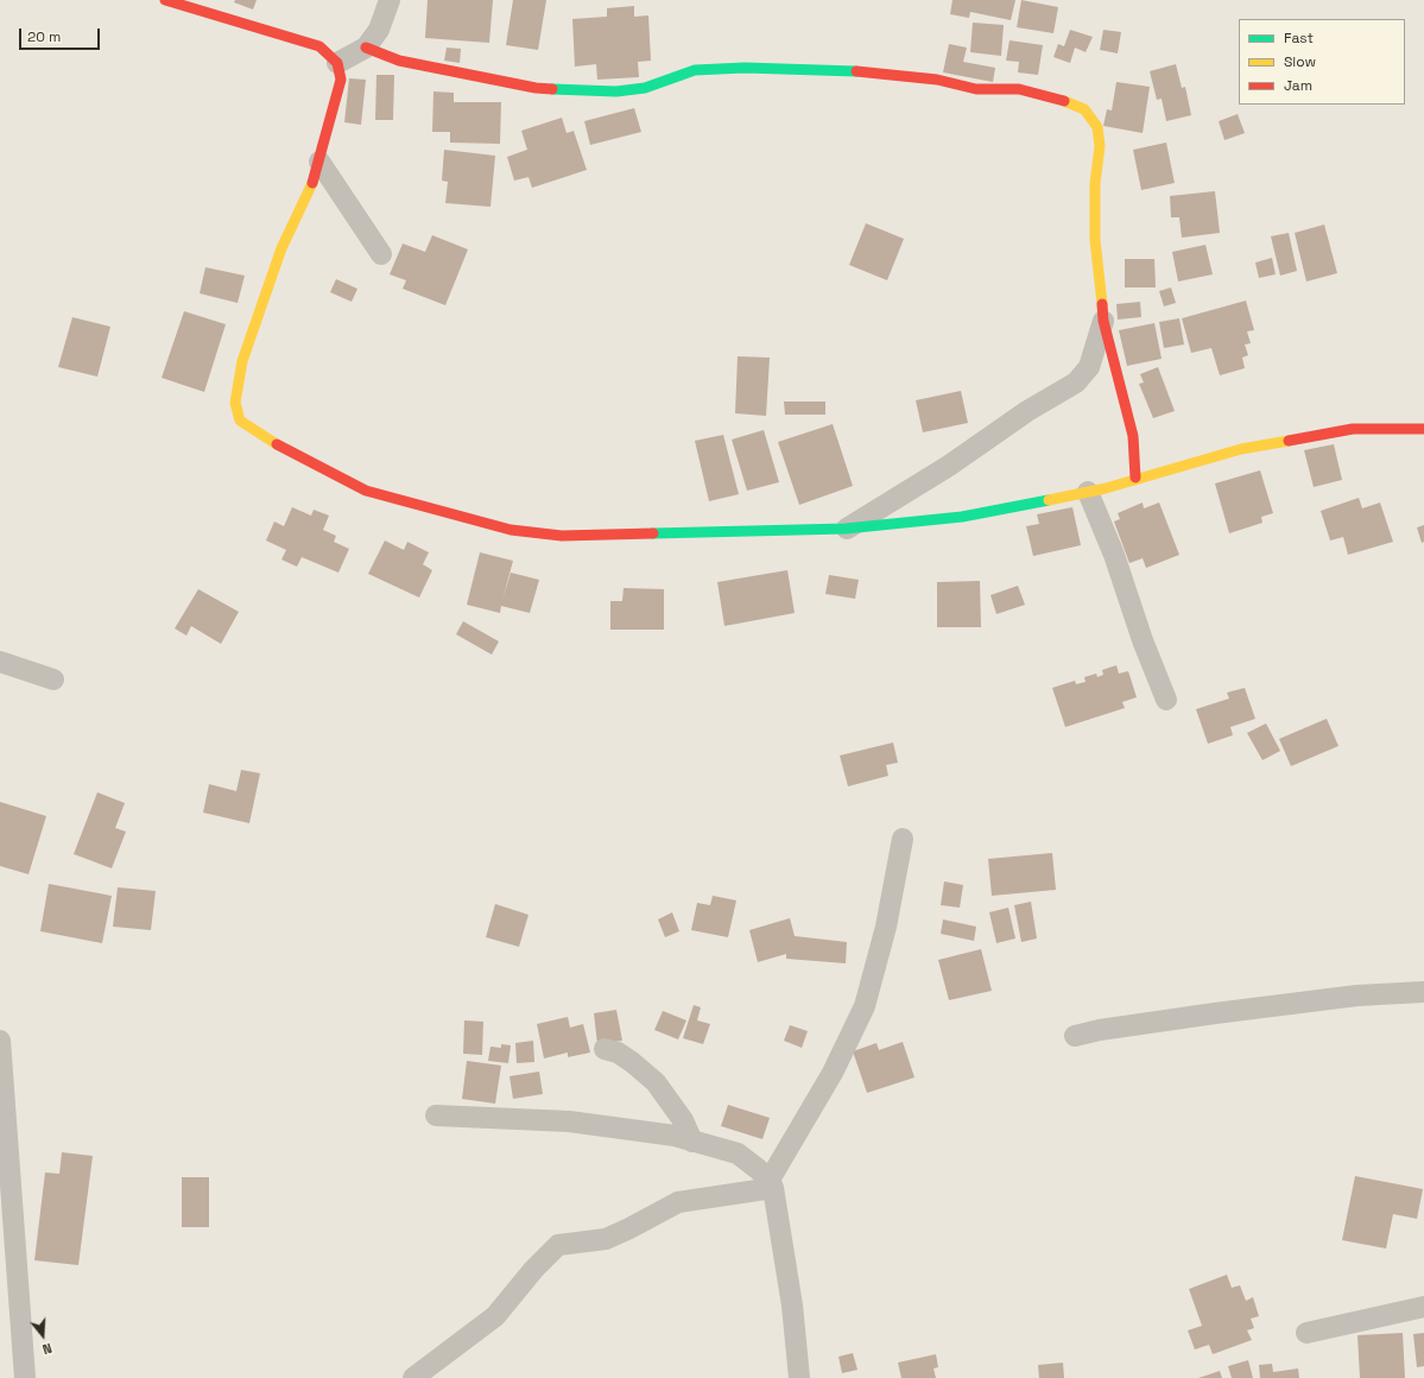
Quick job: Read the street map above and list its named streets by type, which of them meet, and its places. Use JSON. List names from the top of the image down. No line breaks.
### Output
{"legend":["Fast","Slow","Jam"],"scale_bar":"20 m","north":"bottom"}
